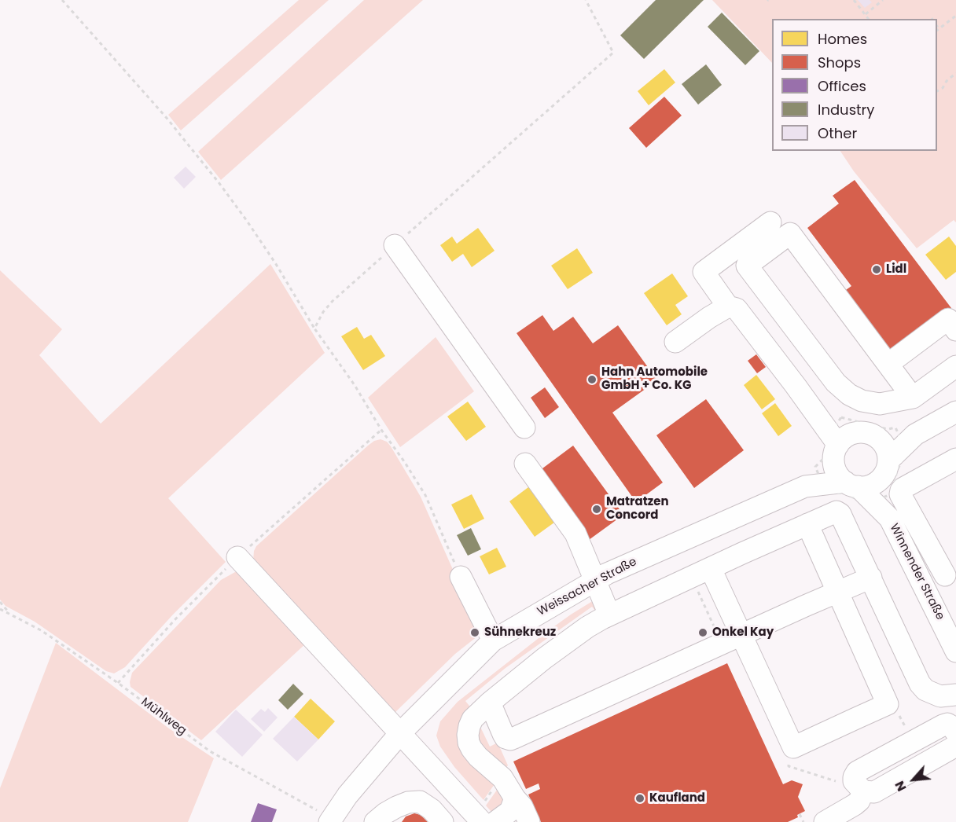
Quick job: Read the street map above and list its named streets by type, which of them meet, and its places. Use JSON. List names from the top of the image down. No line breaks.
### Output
{"streets":{"street":["Winnender Straße","Weissacher Straße"],"path":["Mühlweg"]},"crossings":[["Winnender Straße","Weissacher Straße"],["Weissacher Straße","Mühlweg"]],"places":["Lidl","Hahn Automobile GmbH + Co. KG","Matratzen Concord","Sühnekreuz","Onkel Kay","Kaufland"],"legend":["Homes","Shops","Offices","Industry","Other"],"north":"bottom left"}
